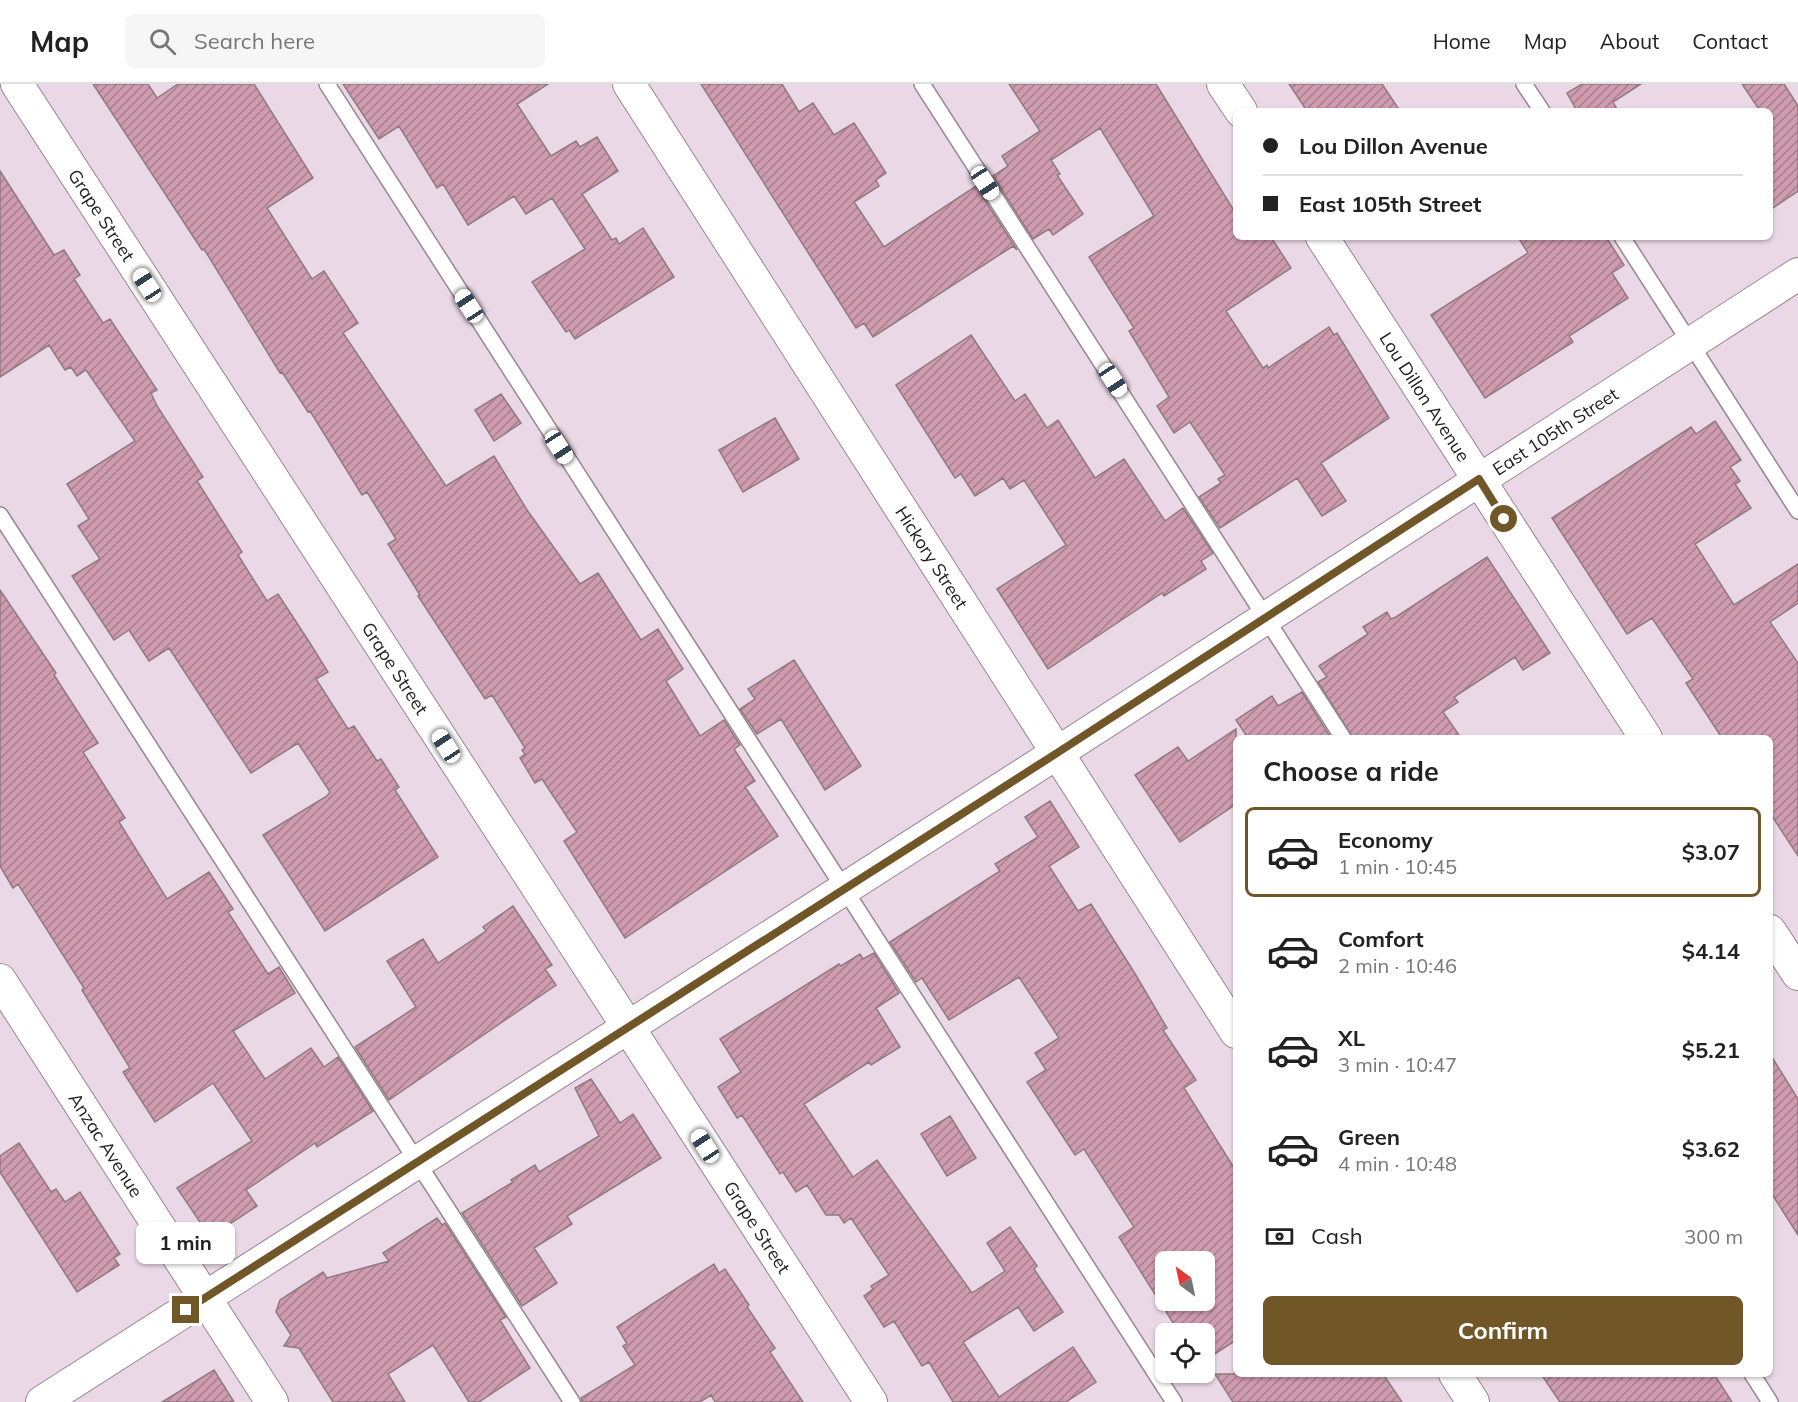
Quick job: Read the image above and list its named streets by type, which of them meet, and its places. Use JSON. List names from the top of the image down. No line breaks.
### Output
{"streets":{"street":["Grape Street","Lou Dillon Avenue","East 105th Street","Hickory Street","Anzac Avenue"]},"crossings":[["Grape Street","East 105th Street"],["Lou Dillon Avenue","East 105th Street"],["East 105th Street","Hickory Street"],["East 105th Street","Anzac Avenue"]],"north":"top left","page":{"header":"Map","search":"Search here","nav":["Home","Map","About","Contact"],"banner":["Lou Dillon Avenue","East 105th Street"],"heading":"Choose a ride","list":[{"name":"Economy","note":"1 min · 10:45","value":"$3.07"},{"name":"Comfort","note":"2 min · 10:46","value":"$4.14"},{"name":"XL","note":"3 min · 10:47","value":"$5.21"},{"name":"Green","note":"4 min · 10:48","value":"$3.62"}],"pay":["Cash","300 m"],"bubble":"1 min","buttons":"Confirm"}}
